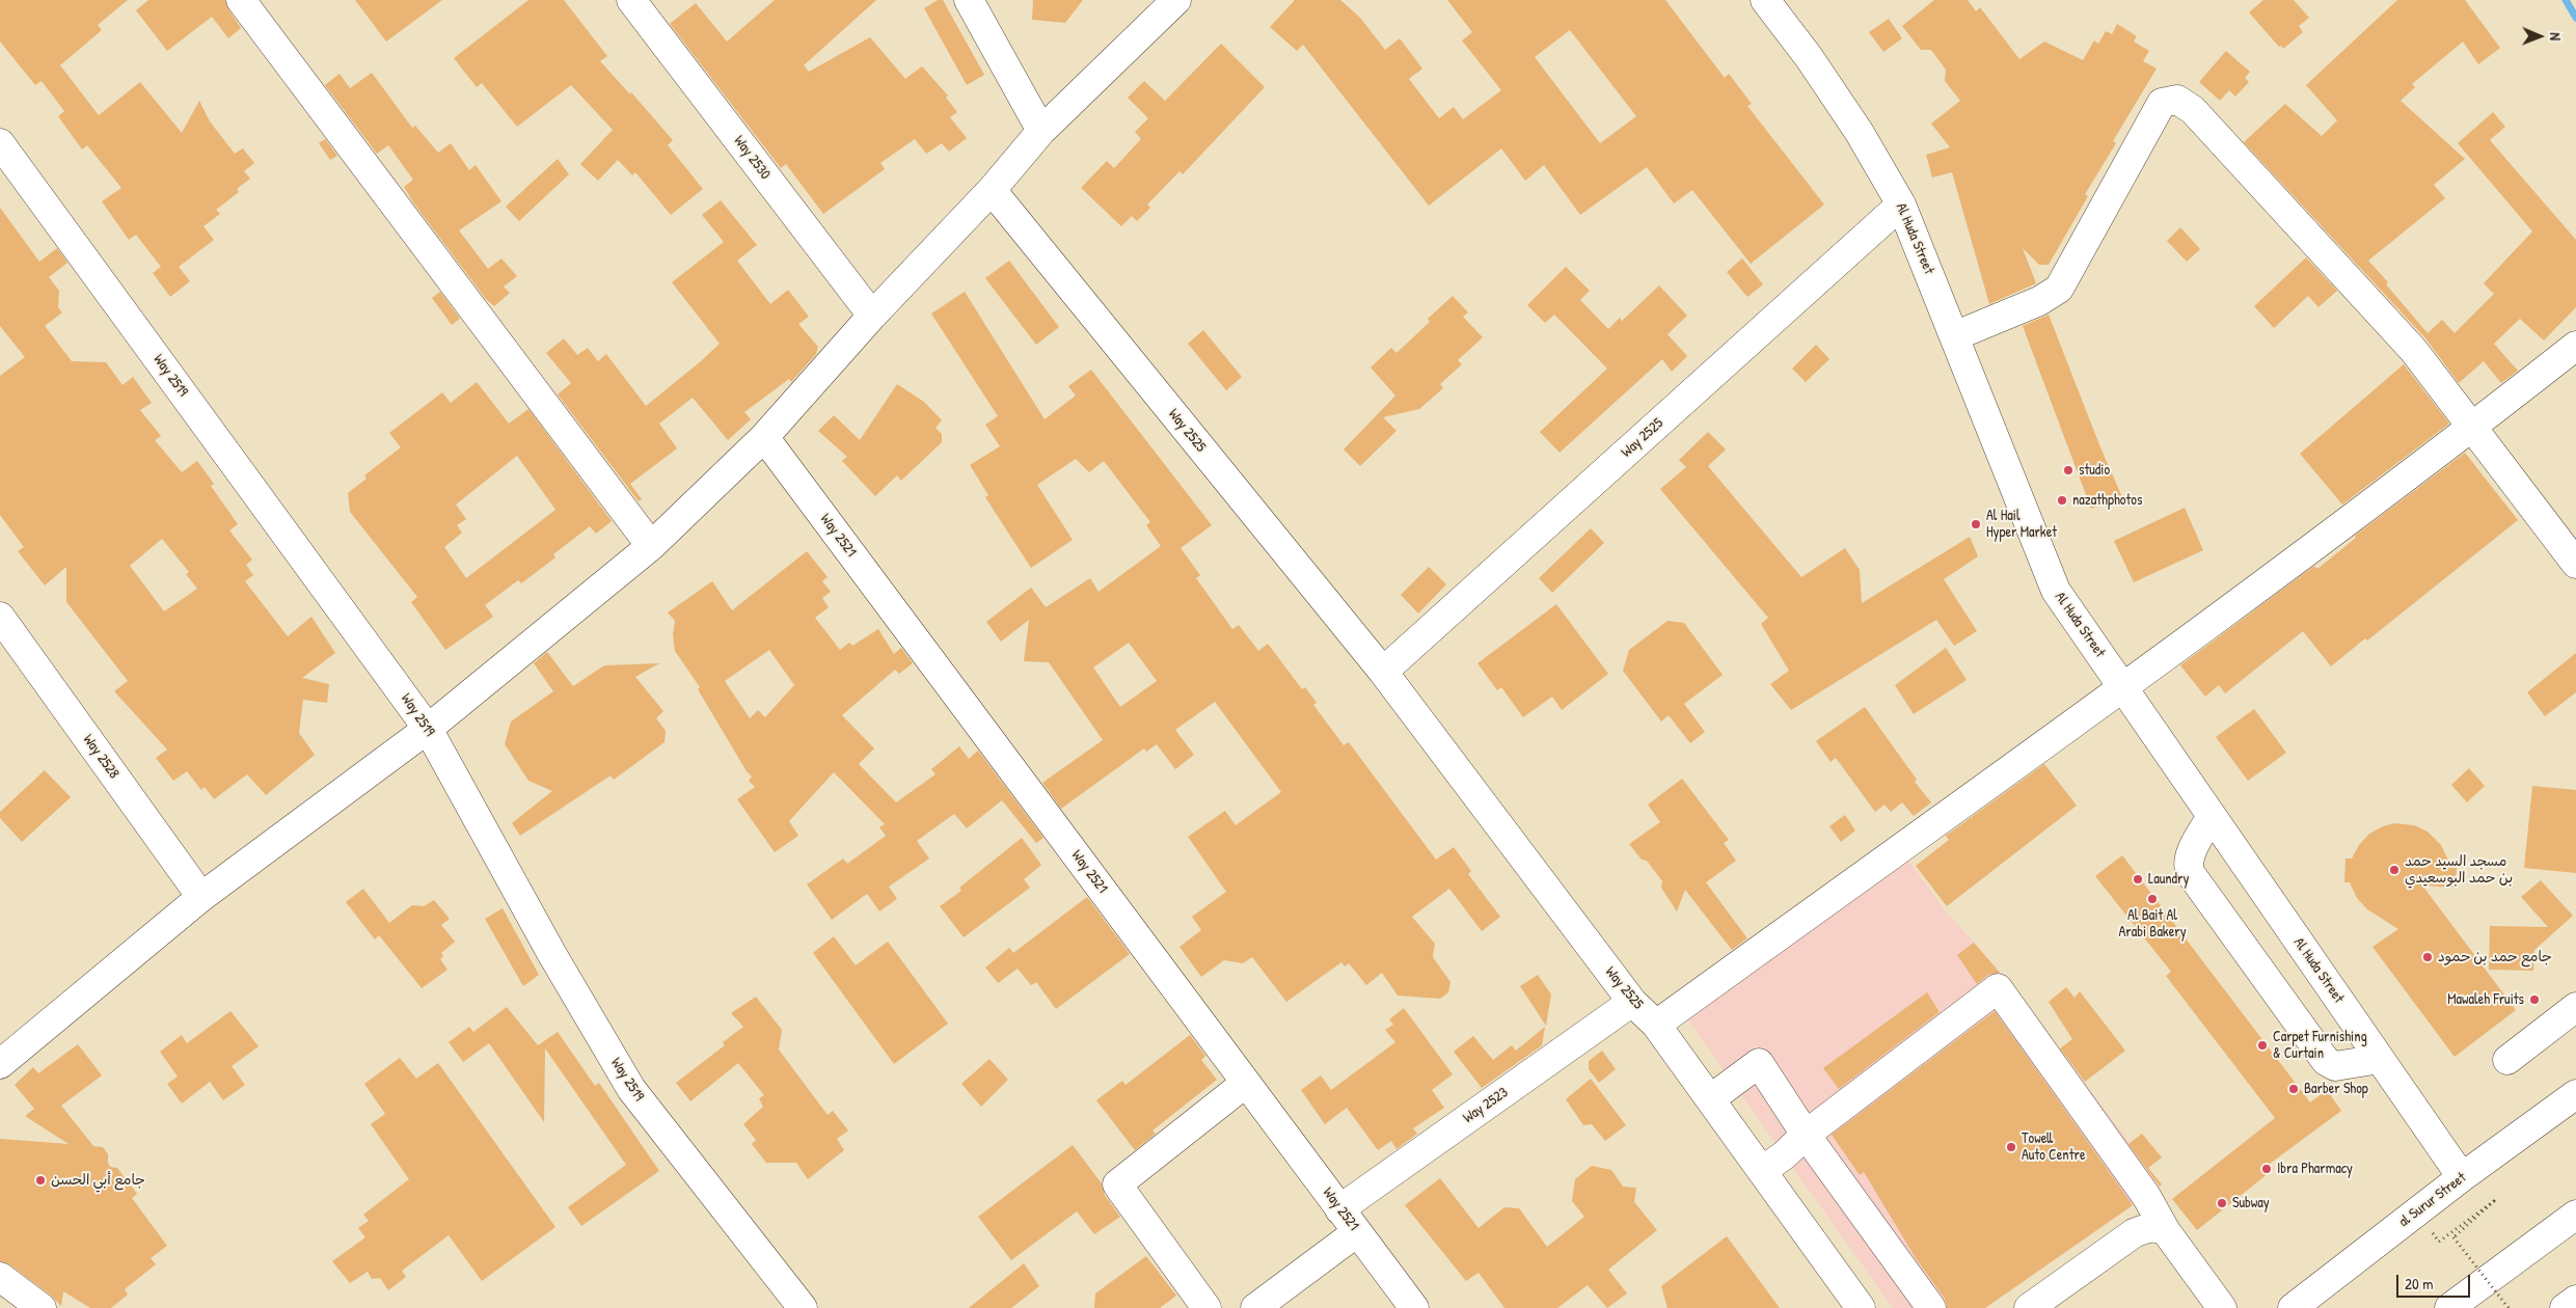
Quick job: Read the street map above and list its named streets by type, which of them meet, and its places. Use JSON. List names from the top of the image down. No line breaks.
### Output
{"streets":{"main road":["Way 2530","Al Huda Street","Way 2519","Way 2525","Way 2521","Way 2528","Way 2523","al Surur Street"]},"crossings":[["Al Huda Street","Way 2525"],["Al Huda Street","al Surur Street"],["Way 2525","Way 2523"],["Way 2521","Way 2523"]],"places":["studio","nazathphotos","Al Hail Hyper Market","مسجد السيد حمد بن حمد البوسعيدي","Laundry","Al Bait Al Arabi Bakery","جامع حمد بن حمود","Mawaleh Fruits","Carpet Furnishing & Curtain","Barber Shop","Towell Auto Centre","Ibra Pharmacy","جامع أبي الحسن","Subway"],"scale_bar":"20 m","north":"right"}
